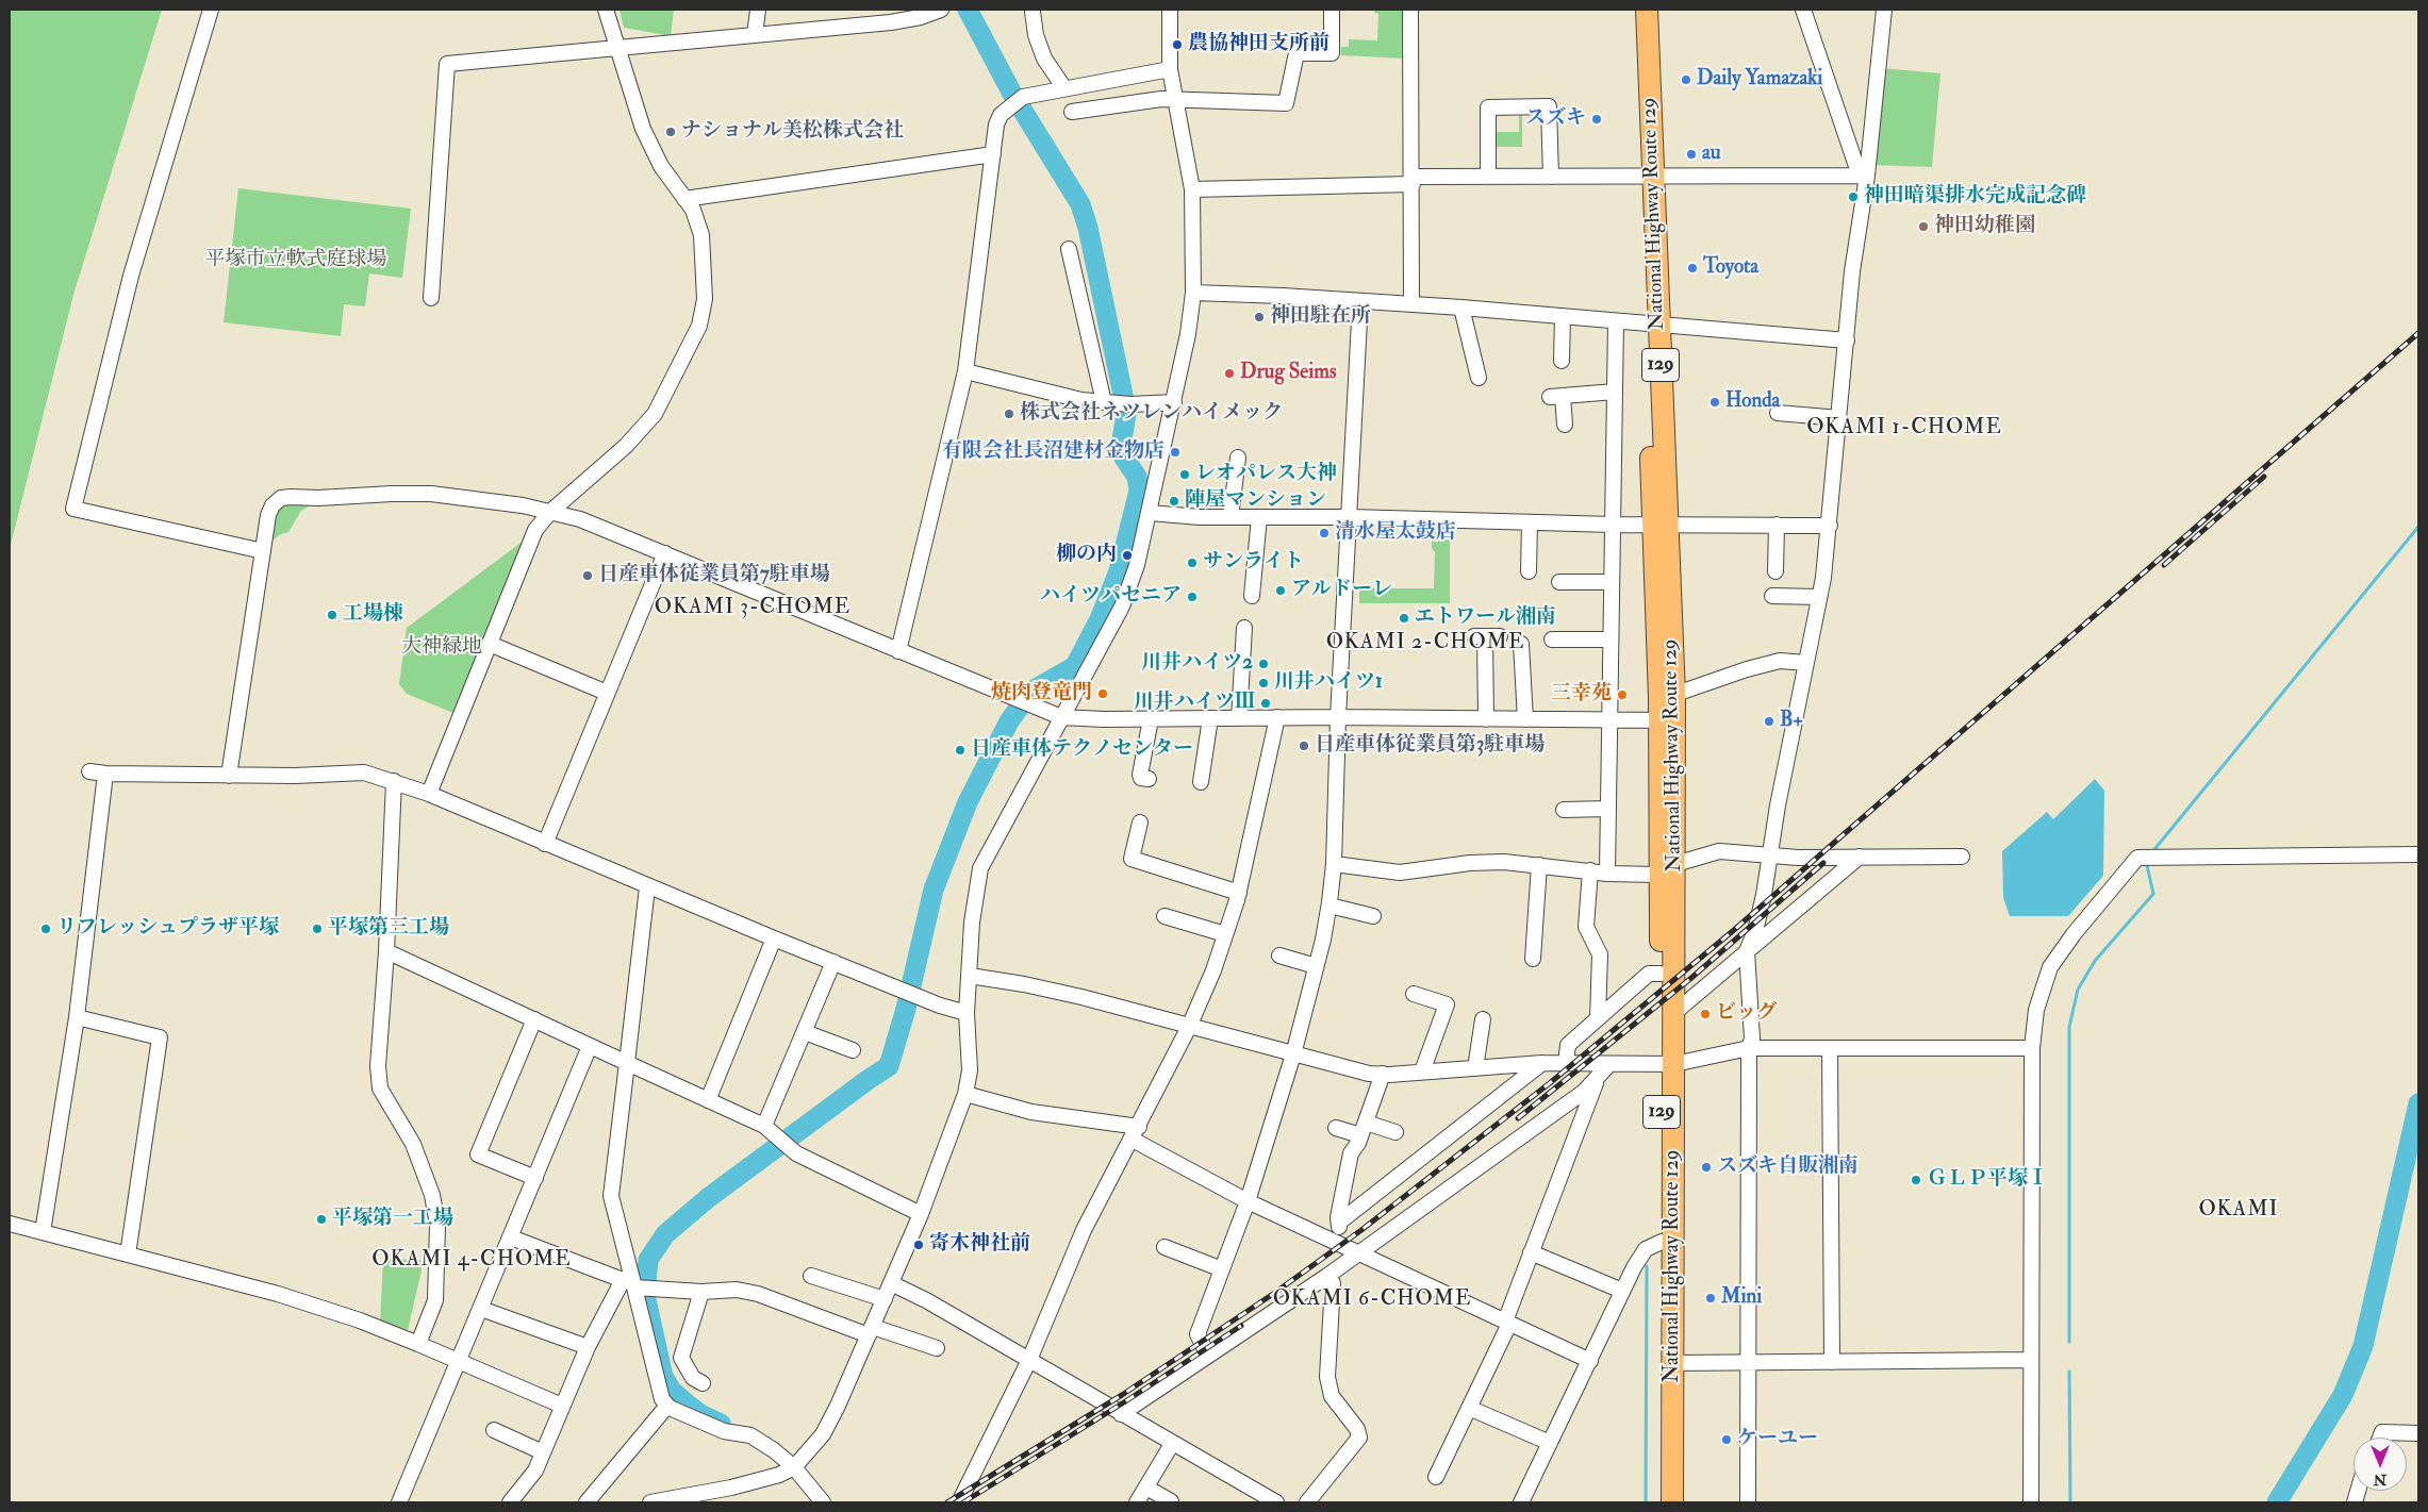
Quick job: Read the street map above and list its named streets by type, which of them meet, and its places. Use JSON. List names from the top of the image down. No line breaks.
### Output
{"streets":{"highway":["National Highway Route 129","129"]},"districts":["OKAMI 1-CHOME","OKAMI 3-CHOME","OKAMI 2-CHOME","OKAMI","OKAMI 4-CHOME","OKAMI 6-CHOME"],"parks":["平塚市立軟式庭球場","大神緑地"],"places":["農協神田支所前","Daily Yamazaki","スズキ","ナショナル美松株式会社","au","神田暗渠排水完成記念碑","神田幼稚園","Toyota","神田駐在所","Drug Seims","Honda","株式会社ネツレンハイメック","有限会社長沼建材金物店","レオパレス大神","陣屋マンション","清水屋太鼓店","柳の内","サンライト","日産車体従業員第7駐車場","アルドーレ","ハイツパセニア","工場棟","エトワール湘南","川井ハイツ2","川井ハイツ1","焼肉登竜門","三幸苑","川井ハイツⅢ","B+","日産車体従業員第3駐車場","日産車体テクノセンター","リフレッシュプラザ平塚","平塚第三工場","ビッグ","スズキ自販湘南","ＧＬＰ平塚Ⅰ","平塚第一工場","寄木神社前","Mini","ケーユー"],"north":"bottom"}
